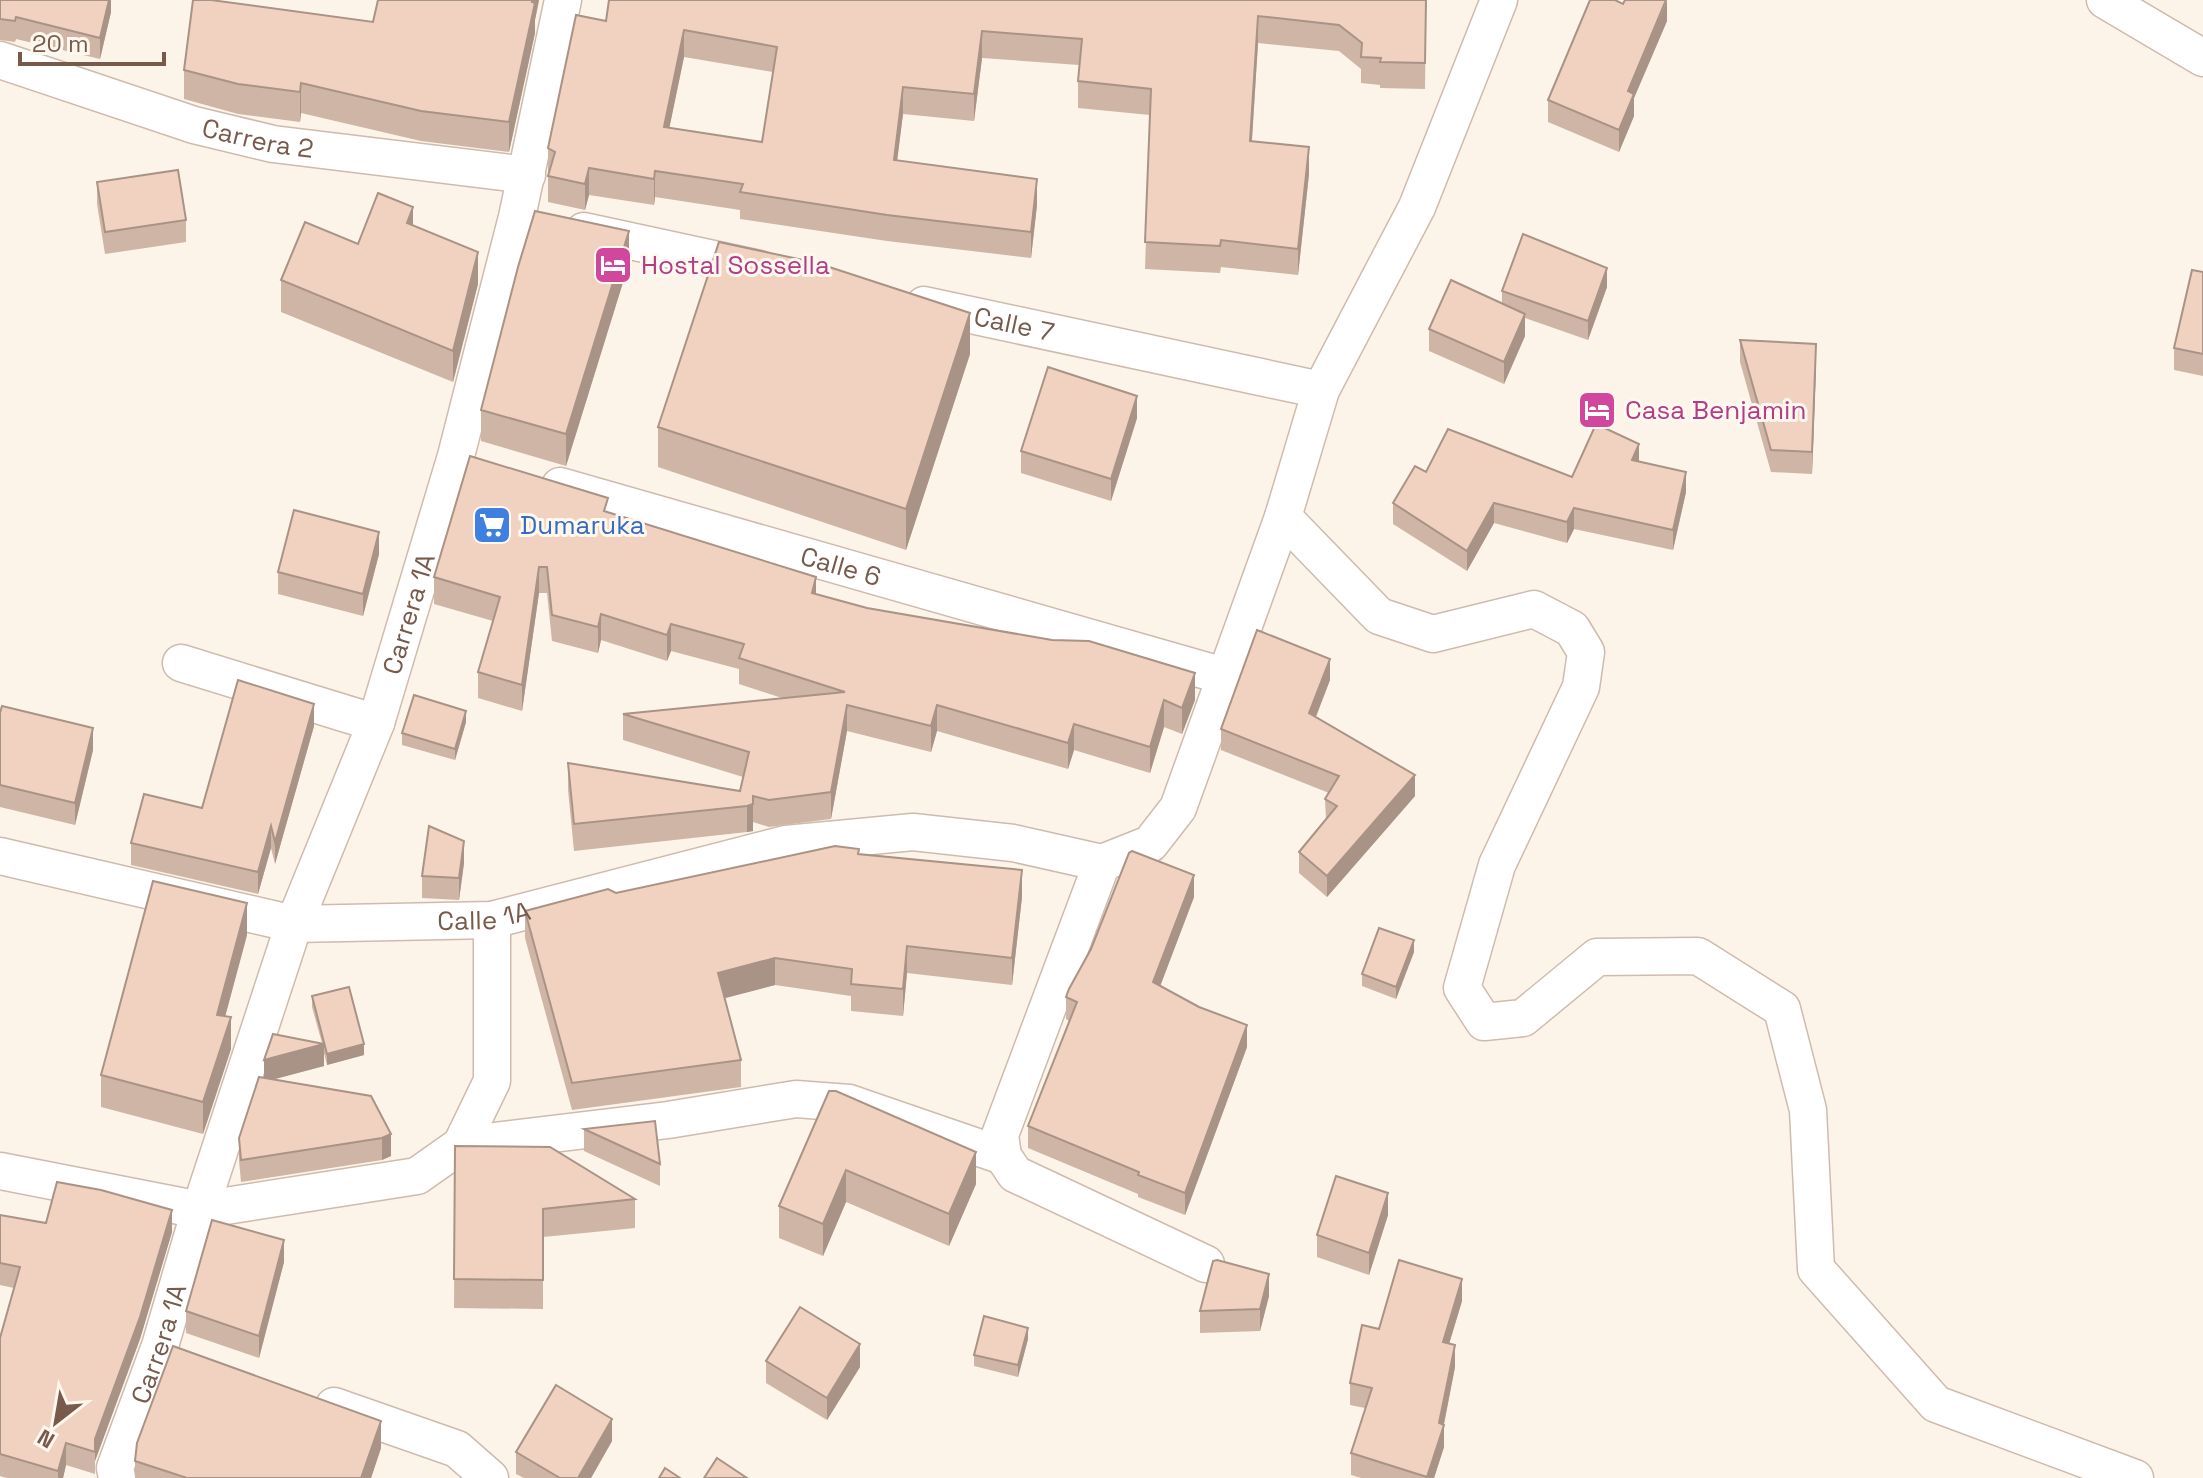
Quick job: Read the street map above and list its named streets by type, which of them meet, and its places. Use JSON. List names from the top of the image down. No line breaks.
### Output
{"streets":{"street":["Carrera 2","Calle 7","Calle 6","Carrera 1A","Calle 1A"]},"crossings":[["Carrera 2","Carrera 1A"],["Carrera 1A","Calle 1A"]],"places":{"hotel":["Hostal Sossella","Casa Benjamin"],"supermarket":["Dumaruka"]},"scale_bar":"20 m","north":"bottom left"}
